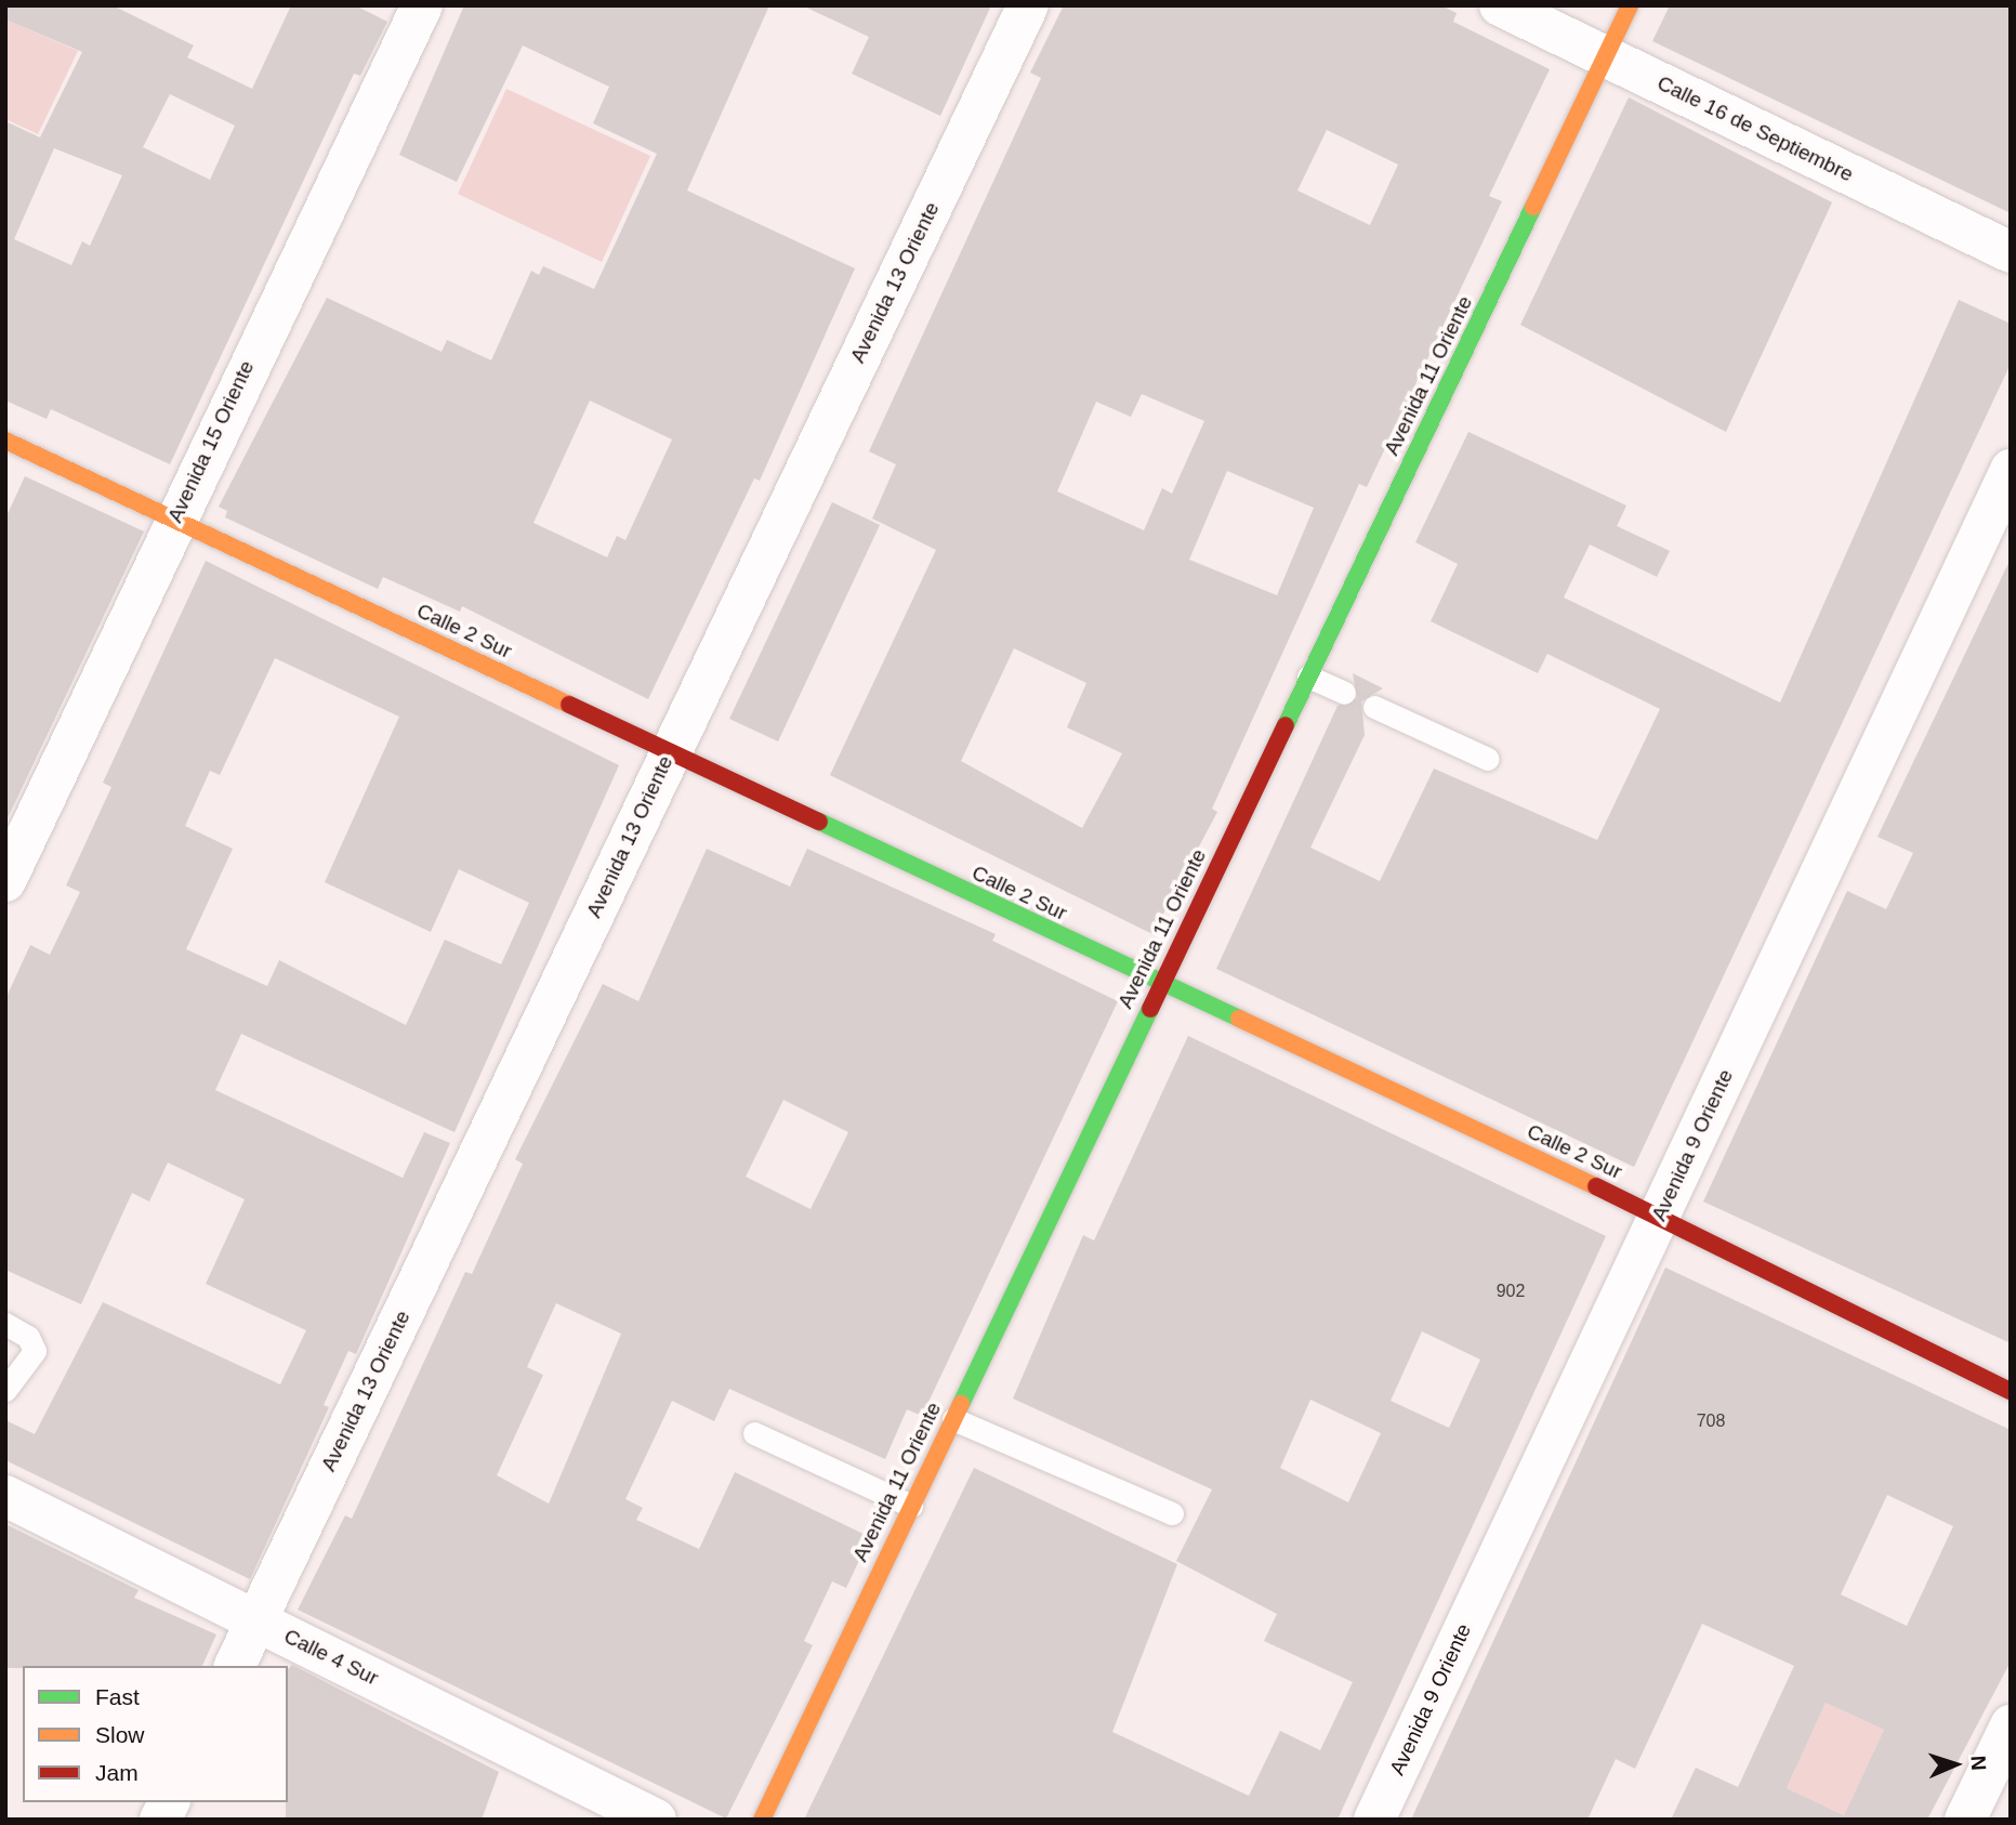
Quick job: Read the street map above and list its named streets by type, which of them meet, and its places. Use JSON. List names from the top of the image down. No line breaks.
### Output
{"streets":{"street":["Calle 16 de Septiembre","Avenida 13 Oriente","Avenida 11 Oriente","Avenida 15 Oriente","Calle 2 Sur","Avenida 9 Oriente","Calle 4 Sur"]},"crossings":[["Calle 16 de Septiembre","Avenida 11 Oriente"],["Avenida 13 Oriente","Calle 2 Sur"],["Avenida 13 Oriente","Calle 4 Sur"],["Avenida 11 Oriente","Calle 2 Sur"],["Avenida 15 Oriente","Calle 2 Sur"],["Calle 2 Sur","Avenida 9 Oriente"]],"house_numbers":["902","708"],"legend":["Fast","Slow","Jam"],"north":"right"}
